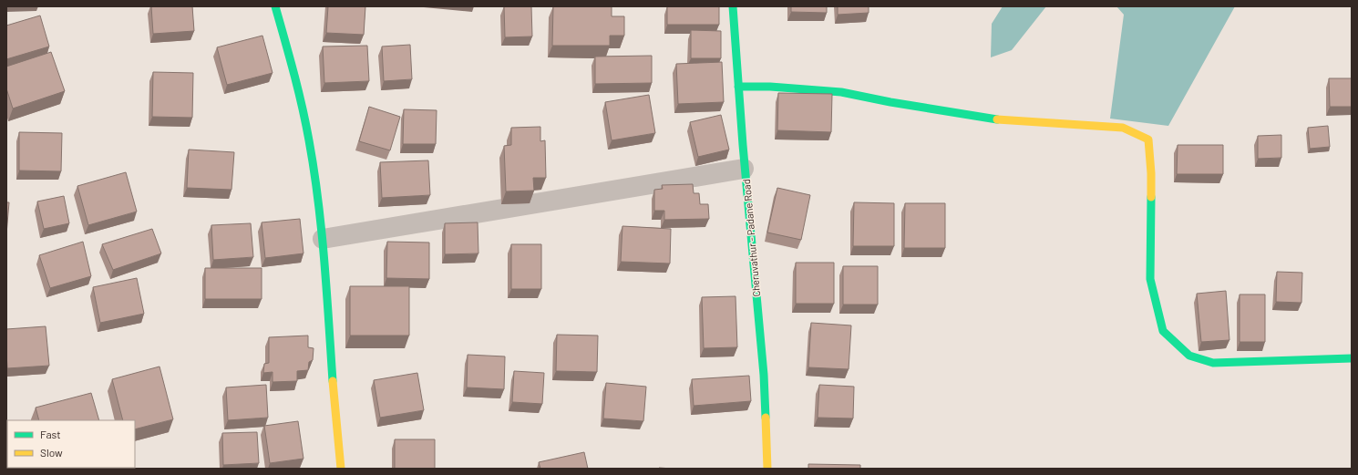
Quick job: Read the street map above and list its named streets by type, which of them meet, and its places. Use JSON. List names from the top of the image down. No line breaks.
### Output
{"streets":{"street":["Cheruvathur - Padane Road"]},"legend":["Fast","Slow"]}
